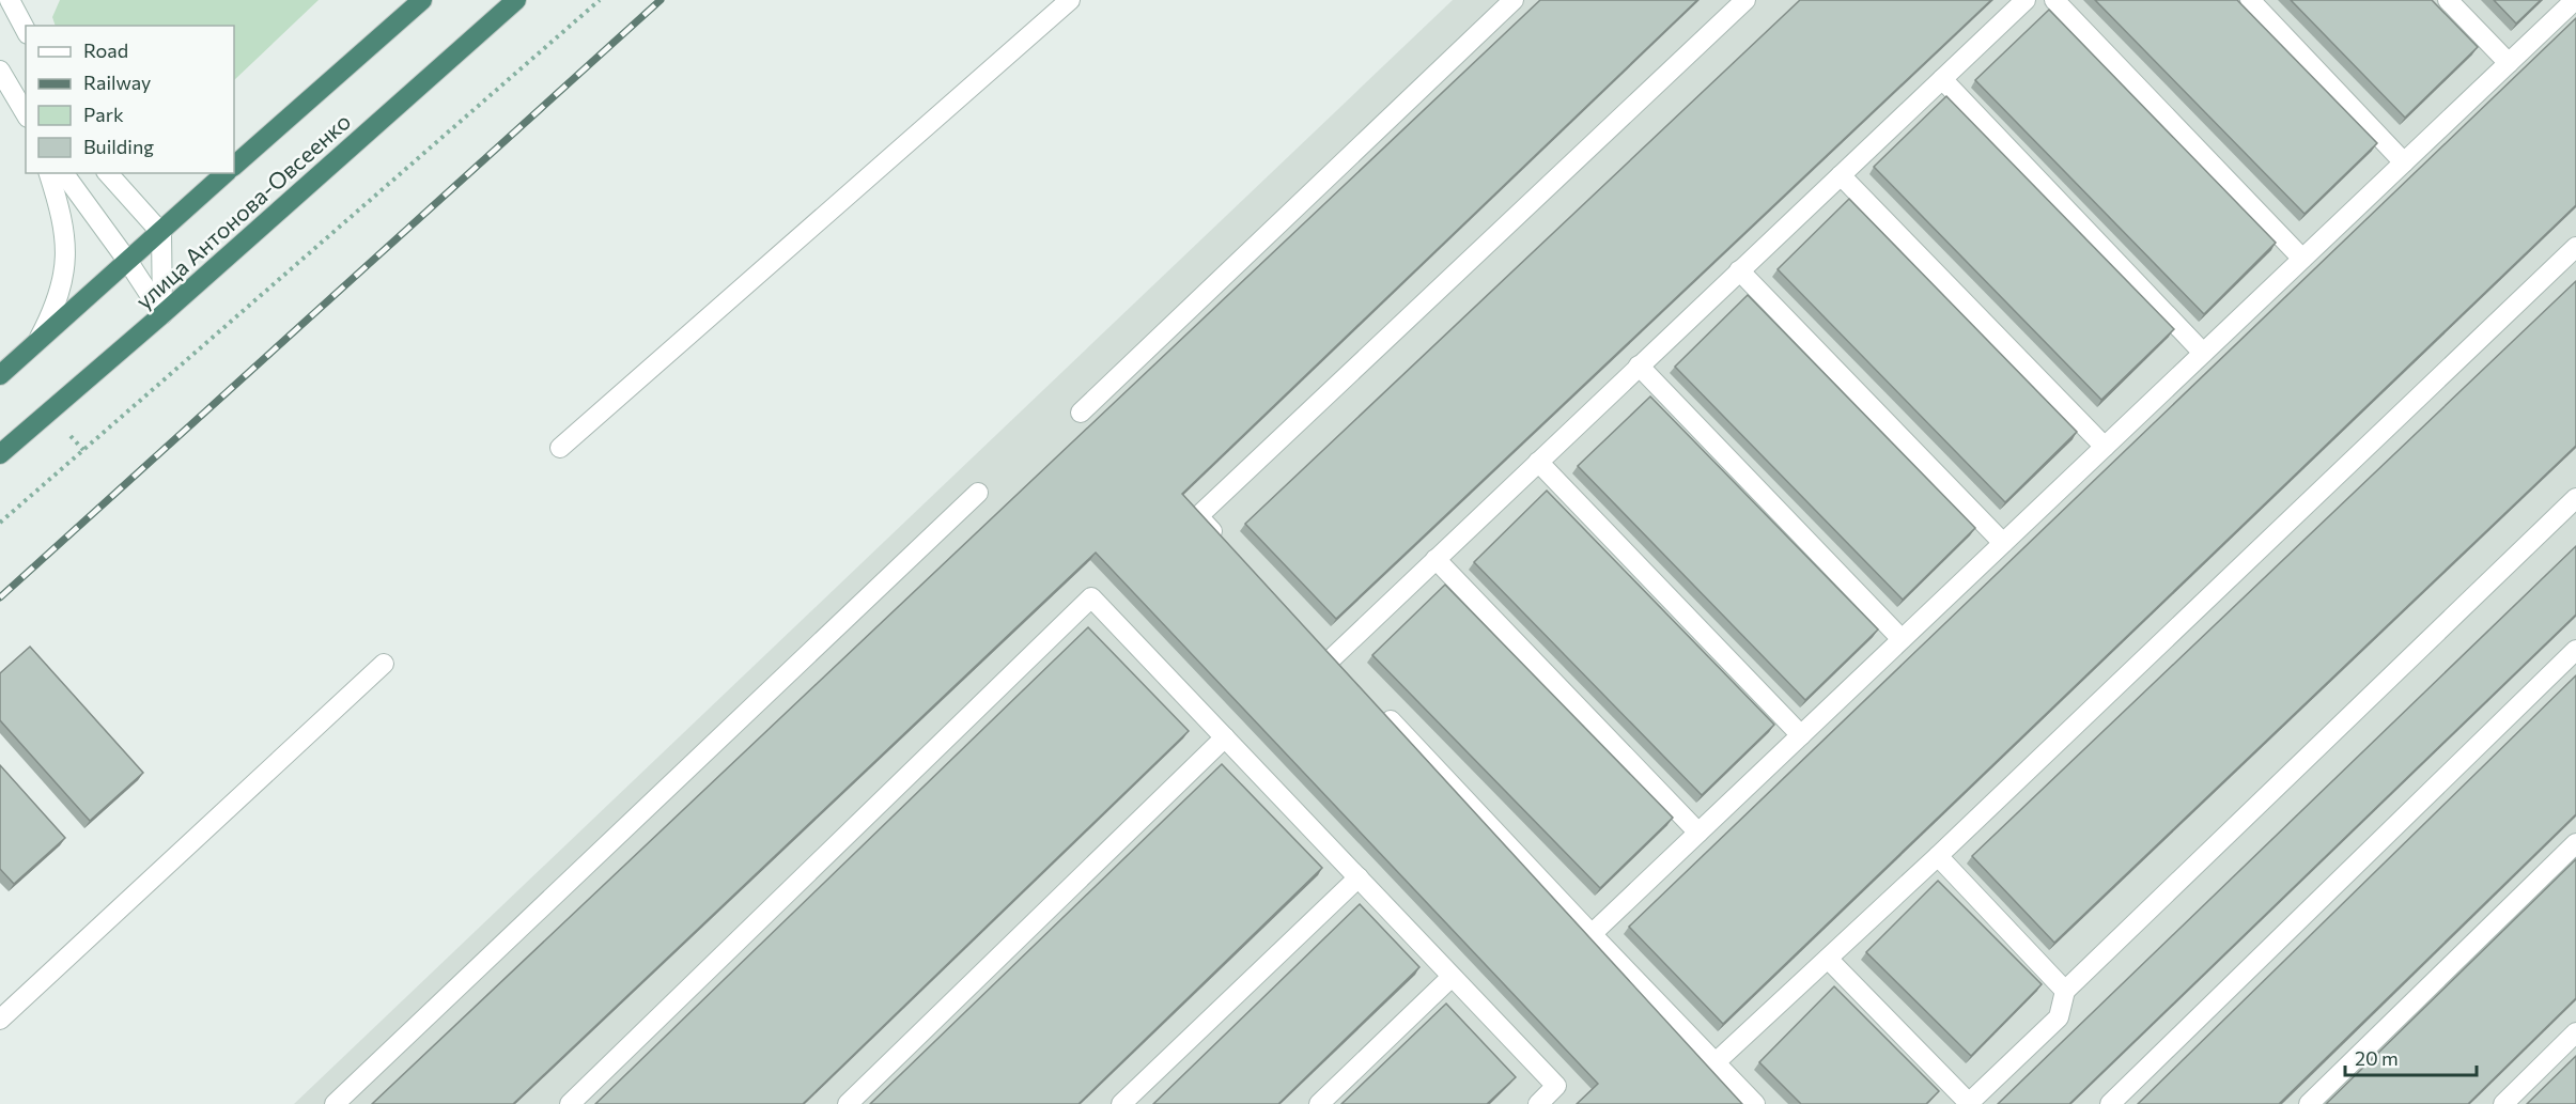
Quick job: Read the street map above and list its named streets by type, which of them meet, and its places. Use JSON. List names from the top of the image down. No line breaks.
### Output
{"streets":{"highway":["улица Антонова-Овсеенко"]},"legend":["Road","Railway","Park","Building"],"scale_bar":"20 m"}
